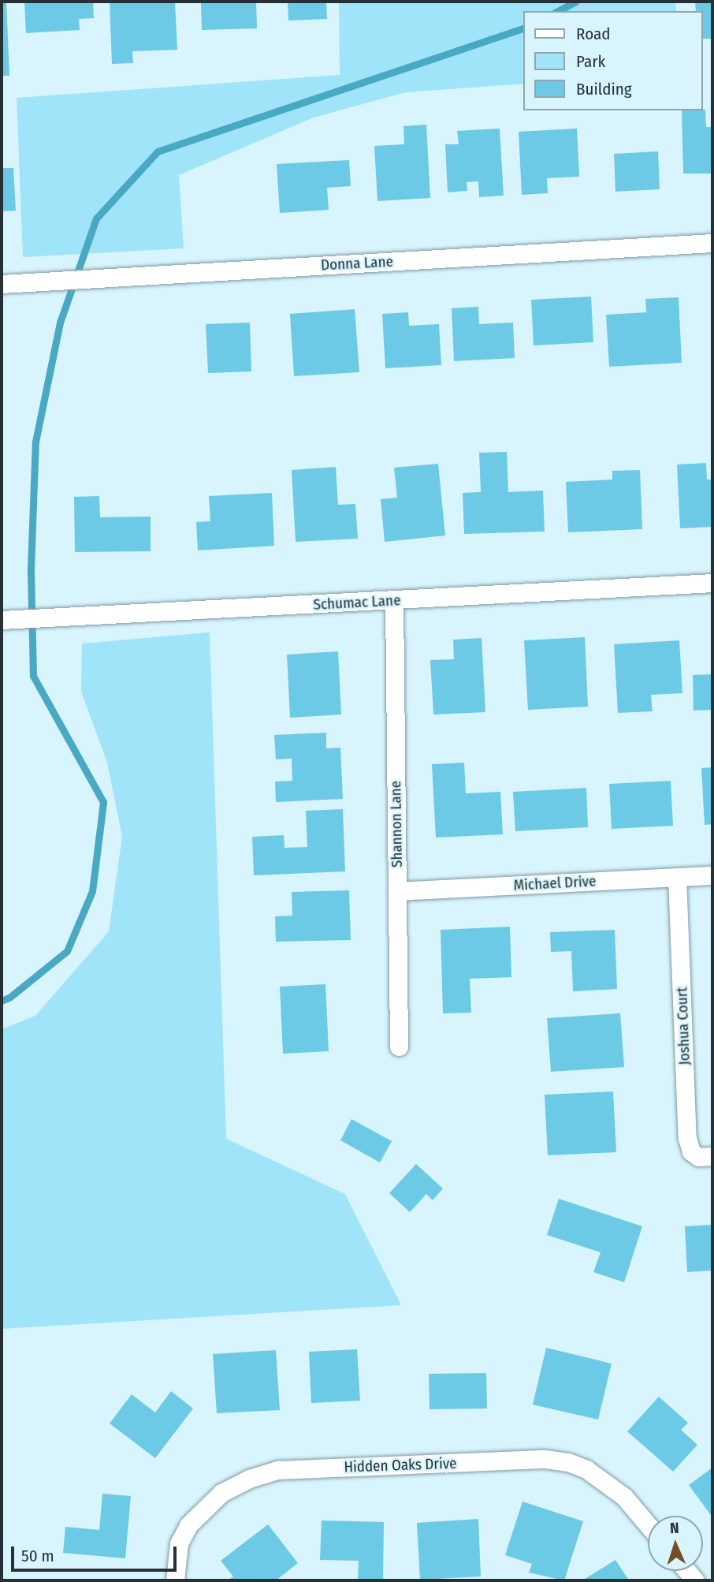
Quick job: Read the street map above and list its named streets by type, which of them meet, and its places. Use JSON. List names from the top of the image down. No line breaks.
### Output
{"streets":{"street":["Donna Lane","Schumac Lane","Shannon Lane","Michael Drive","Joshua Court","Hidden Oaks Drive"]},"crossings":[["Schumac Lane","Shannon Lane"],["Shannon Lane","Michael Drive"],["Michael Drive","Joshua Court"]],"legend":["Road","Park","Building"],"scale_bar":"50 m","north":"top"}
